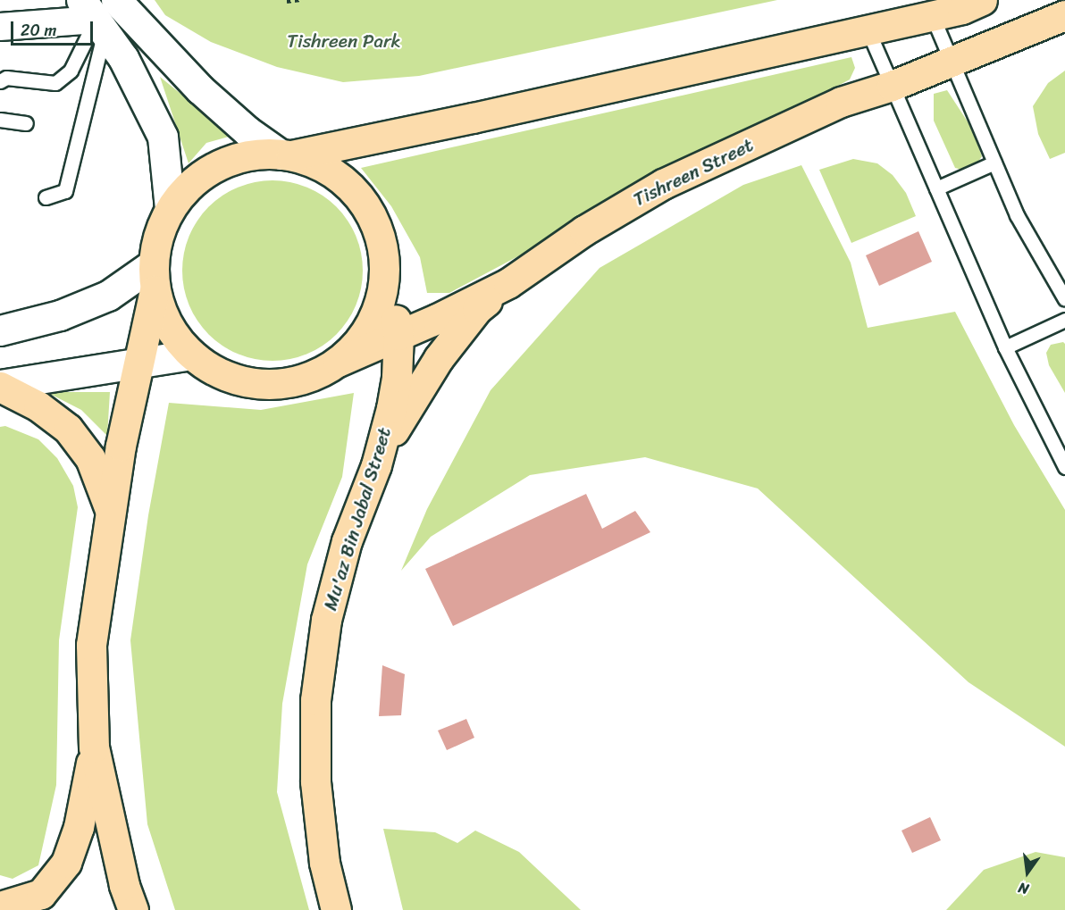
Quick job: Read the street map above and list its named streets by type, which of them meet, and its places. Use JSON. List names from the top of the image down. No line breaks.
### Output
{"streets":{"main road":["Tishreen Street","Mu'az Bin Jabal Street"]},"crossings":[["Tishreen Street","Mu'az Bin Jabal Street"]],"parks":["Tishreen Park"],"scale_bar":"20 m","north":"bottom"}
